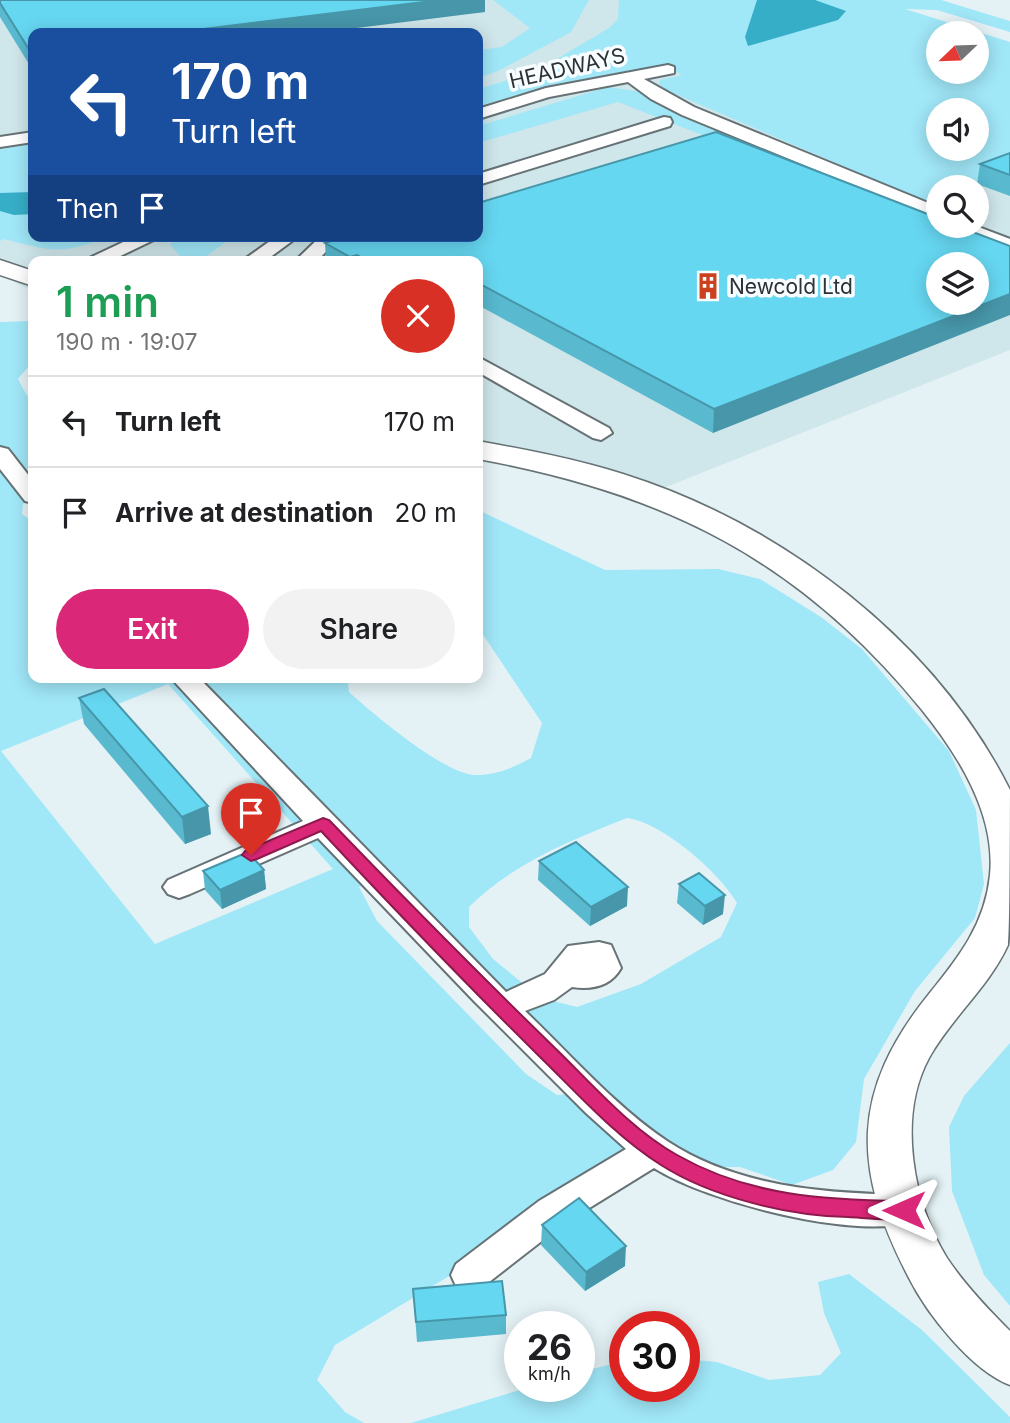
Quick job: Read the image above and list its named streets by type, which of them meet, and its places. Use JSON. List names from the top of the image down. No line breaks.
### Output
{"streets":{"street":["HEADWAYS"]},"places":{"building":["Newcold Ltd"]},"north":"bottom left","page":{"turn":["170 m","Turn left"],"then":"Then","heading":["1 min","190 m · 19:07"],"list":[{"name":"Turn left","value":"170 m"},{"name":"Arrive at destination","value":"20 m"}],"buttons":["Exit","Share"],"speed":"26 km/h","limit":"30"}}
